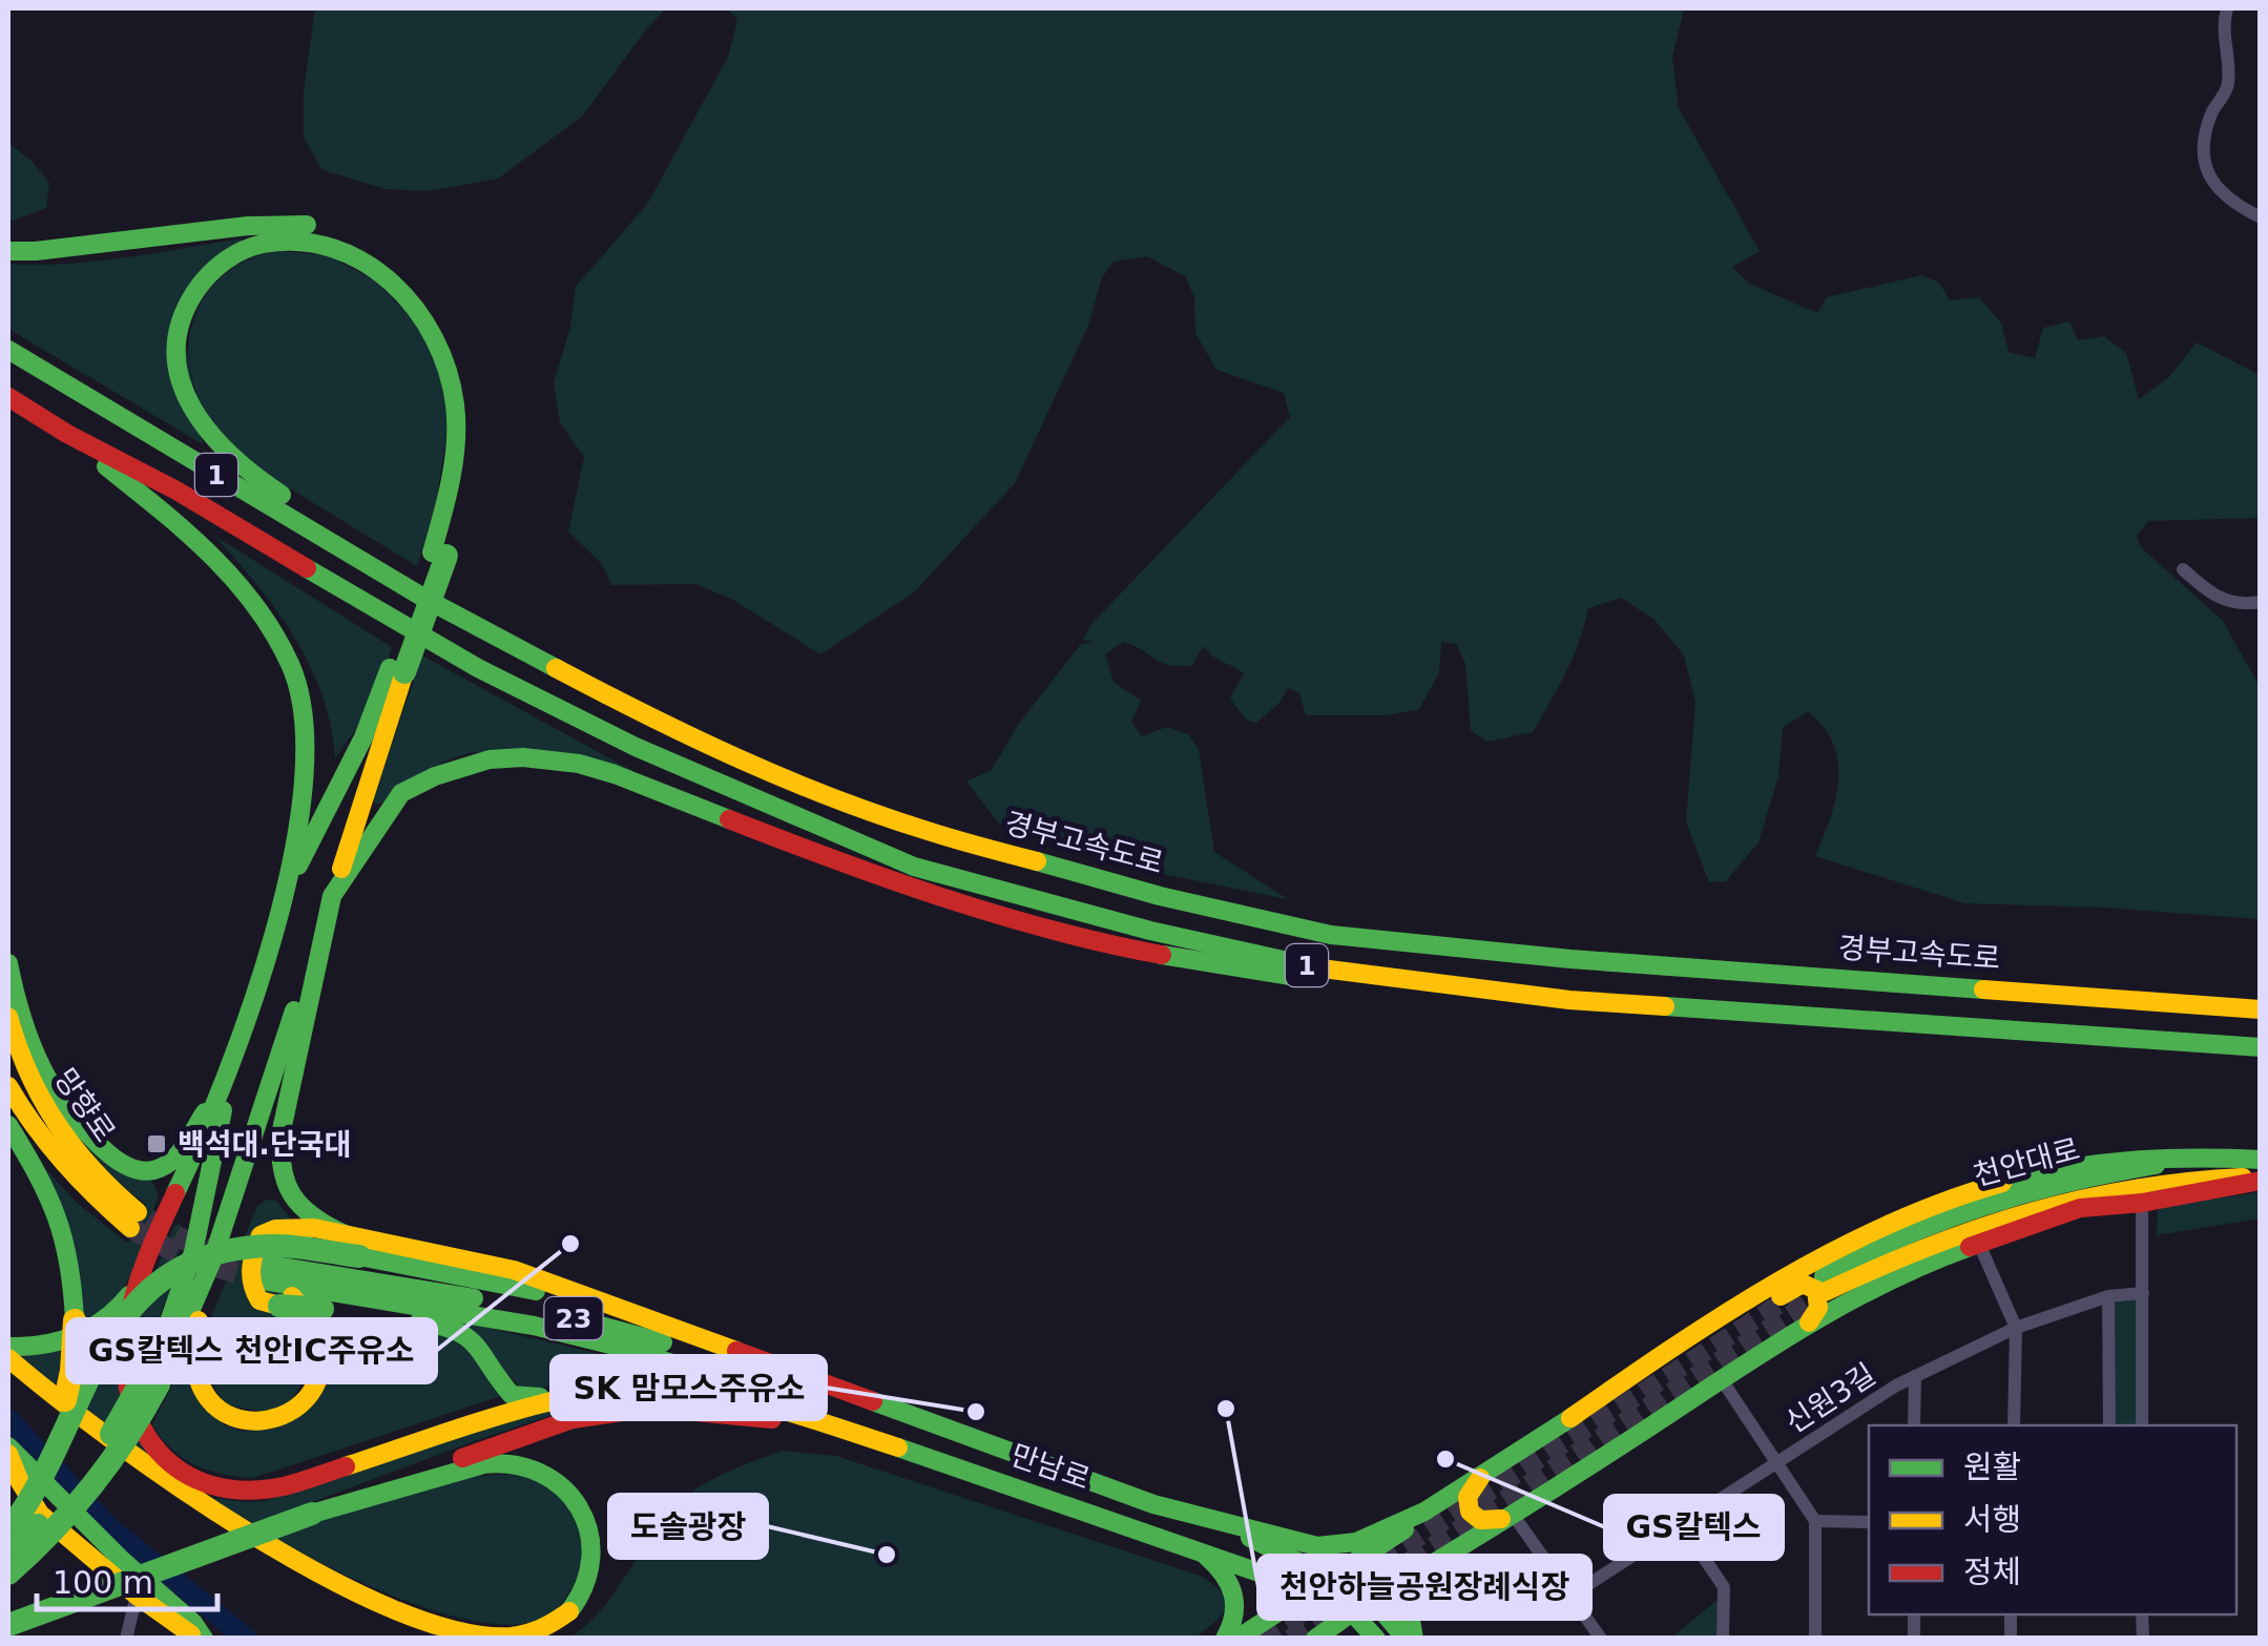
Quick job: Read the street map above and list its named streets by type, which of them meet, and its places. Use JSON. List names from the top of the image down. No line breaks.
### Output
{"streets":{"main road":["1","경부고속도로","망향로","천안대로","23","만남로"],"street":["신원3길"]},"places":{"transit":["백석대.단국대"],"other":["GS칼텍스 천안IC주유소","천안하늘공원장례식장","SK 맘모스주유소","GS칼텍스","도솔광장"]},"legend":["원활","서행","정체"],"scale_bar":"100 m"}
